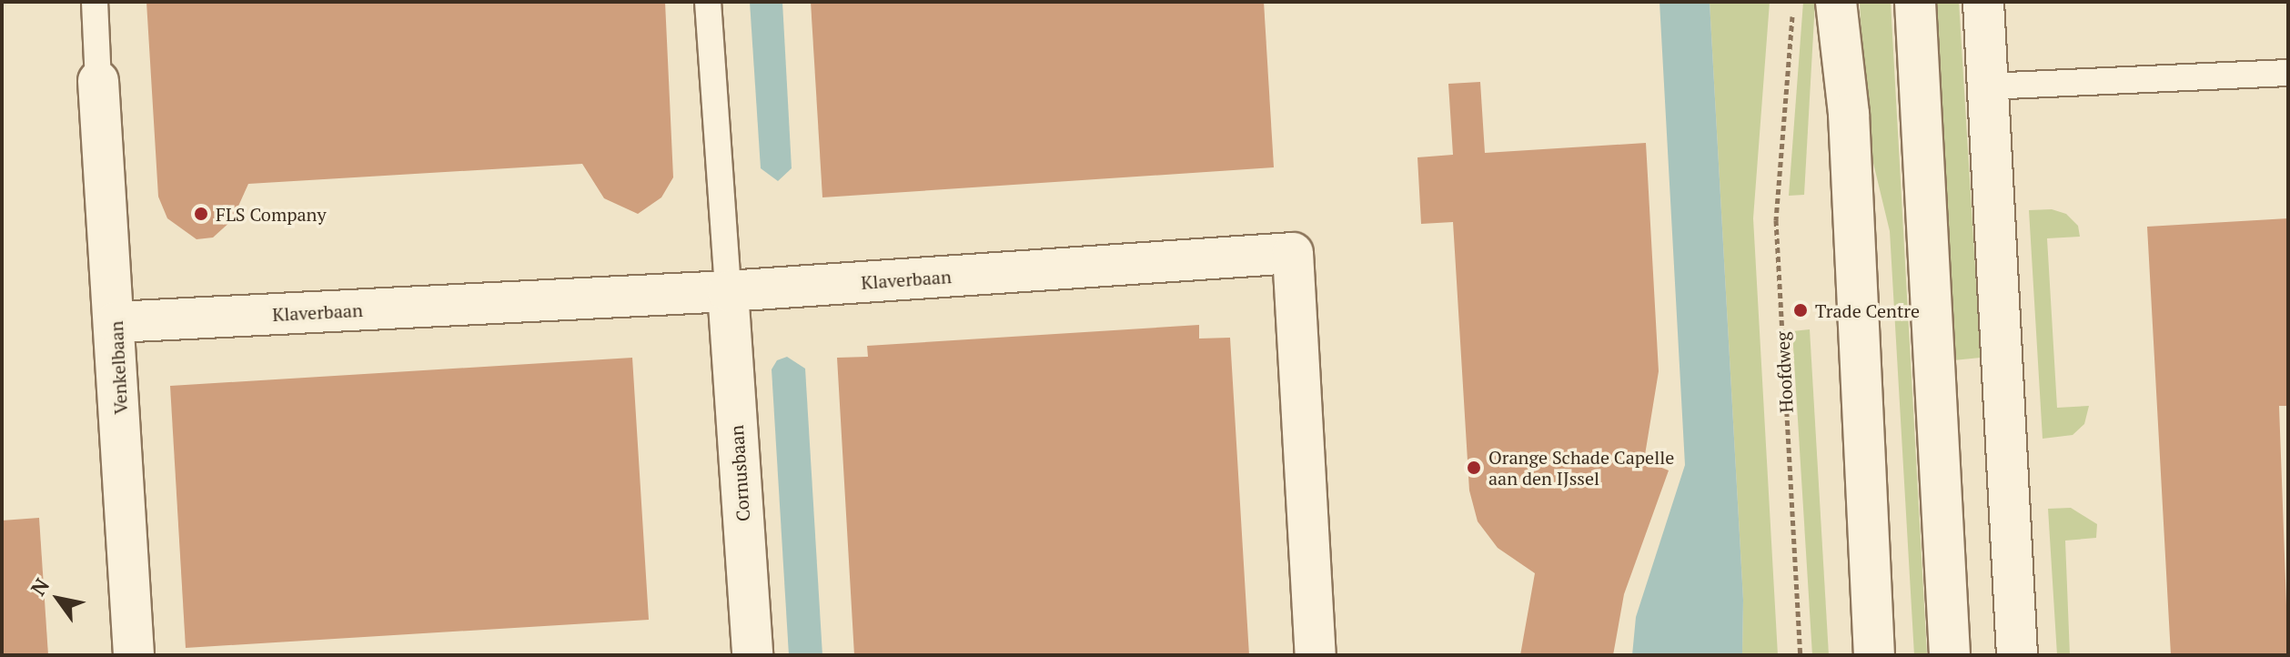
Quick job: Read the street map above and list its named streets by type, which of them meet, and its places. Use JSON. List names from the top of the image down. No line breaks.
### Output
{"streets":{"street":["Klaverbaan","Venkelbaan","Cornusbaan"],"path":["Hoofdweg"]},"crossings":[["Klaverbaan","Venkelbaan"],["Klaverbaan","Cornusbaan"]],"places":["FLS Company","Trade Centre","Orange Schade Capelle aan den IJssel"],"north":"top left"}
